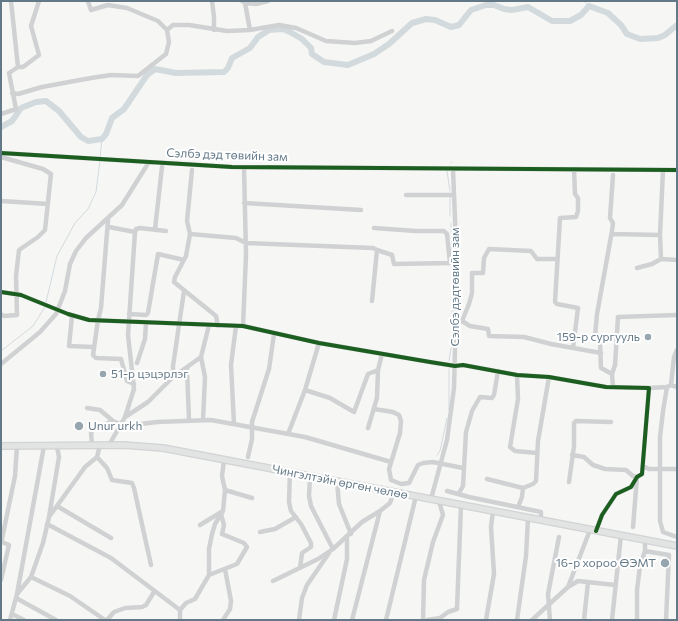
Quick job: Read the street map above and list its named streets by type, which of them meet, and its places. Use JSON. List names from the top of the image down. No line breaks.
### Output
{"streets":{"main road":["Чингэлтэйн өргөн чөлөө"],"street":["Сэлбэ дэд төвийн зам","Сэлбэ дэдтөвийн зам"]},"crossings":[["Сэлбэ дэд төвийн зам","Сэлбэ дэдтөвийн зам"],["Сэлбэ дэдтөвийн зам","Чингэлтэйн өргөн чөлөө"]],"places":["159-р сургууль","51-р цэцэрлэг","Unur urkh","16-р хороо ӨЭМТ"]}
